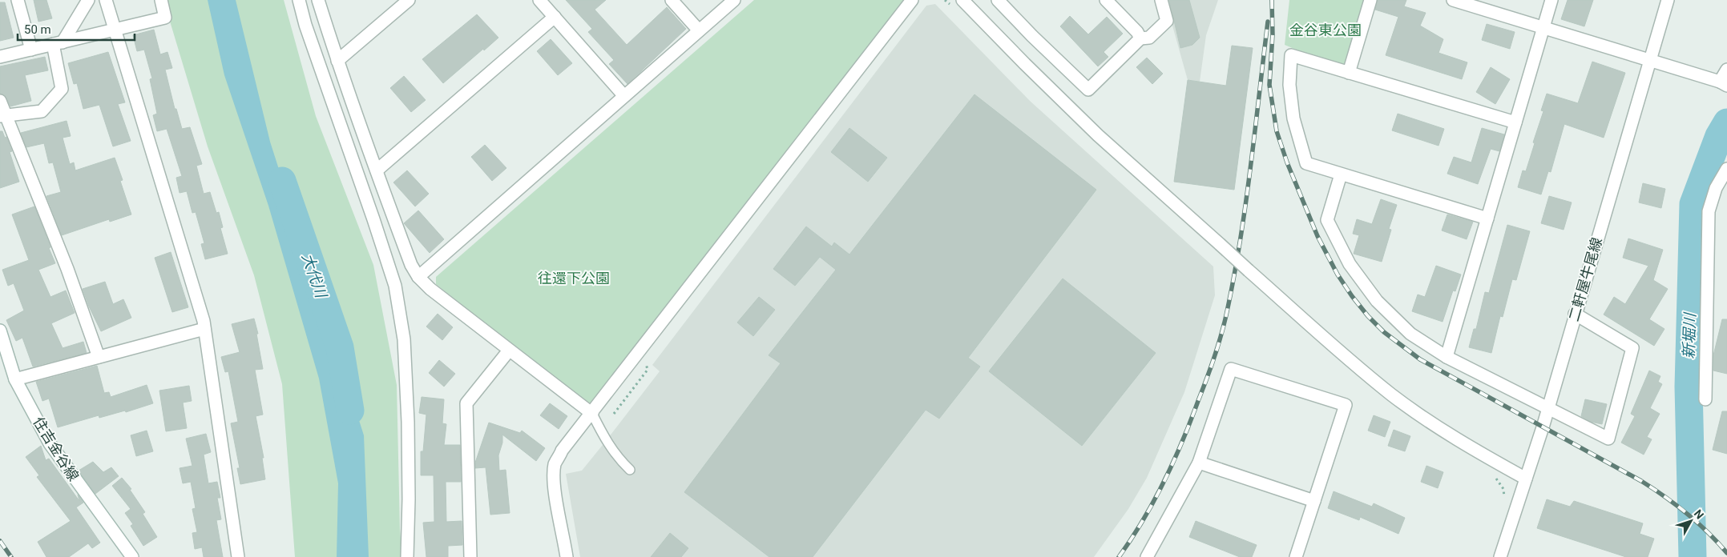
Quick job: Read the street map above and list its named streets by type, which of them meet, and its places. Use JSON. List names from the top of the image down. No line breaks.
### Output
{"streets":{"street":["二軒屋牛尾線","住吉金谷線"]},"water":["大代川","新堀川"],"parks":["金谷東公園","往還下公園"],"scale_bar":"50 m","north":"top right"}
